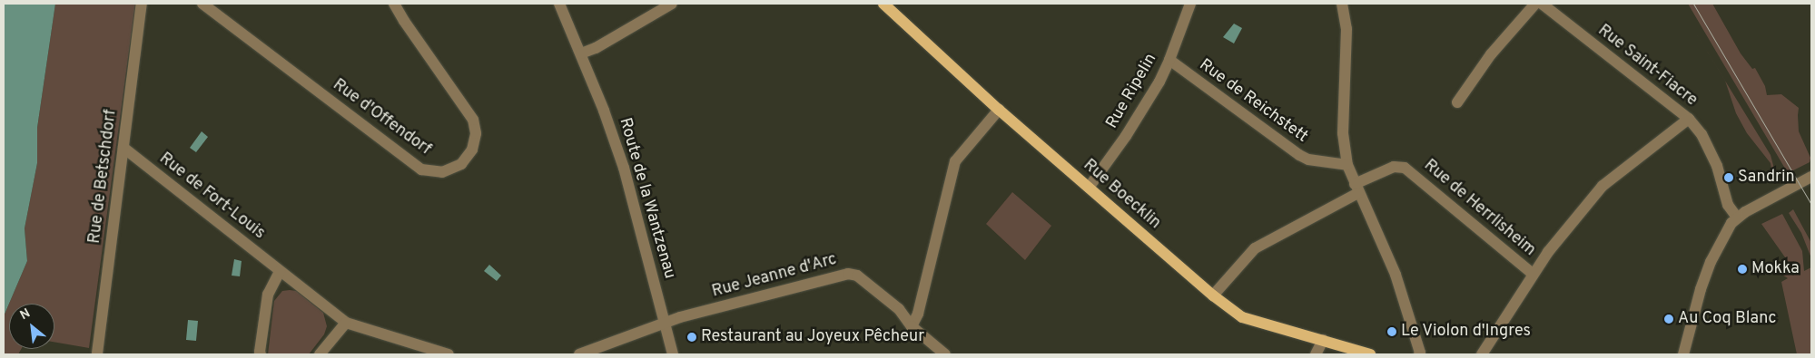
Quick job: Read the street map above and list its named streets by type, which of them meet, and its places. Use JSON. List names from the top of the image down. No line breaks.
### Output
{"streets":{"main road":["Rue Boecklin"],"street":["Rue Saint-Fiacre","Rue Ripelin","Rue de Reichstett","Rue d'Offendorf","Rue de Betschdorf","Rue de Fort-Louis","Route de la Wantzenau","Rue de Herrlisheim","Rue Jeanne d'Arc"]},"crossings":[["Rue Ripelin","Rue de Reichstett"],["Rue Ripelin","Rue Boecklin"],["Rue de Betschdorf","Rue de Fort-Louis"],["Rue Boecklin","Rue de Herrlisheim"],["Route de la Wantzenau","Rue Jeanne d'Arc"]],"places":["Sandrin","Mokka","Au Coq Blanc","Le Violon d'Ingres","Restaurant au Joyeux Pêcheur"],"north":"top left"}
